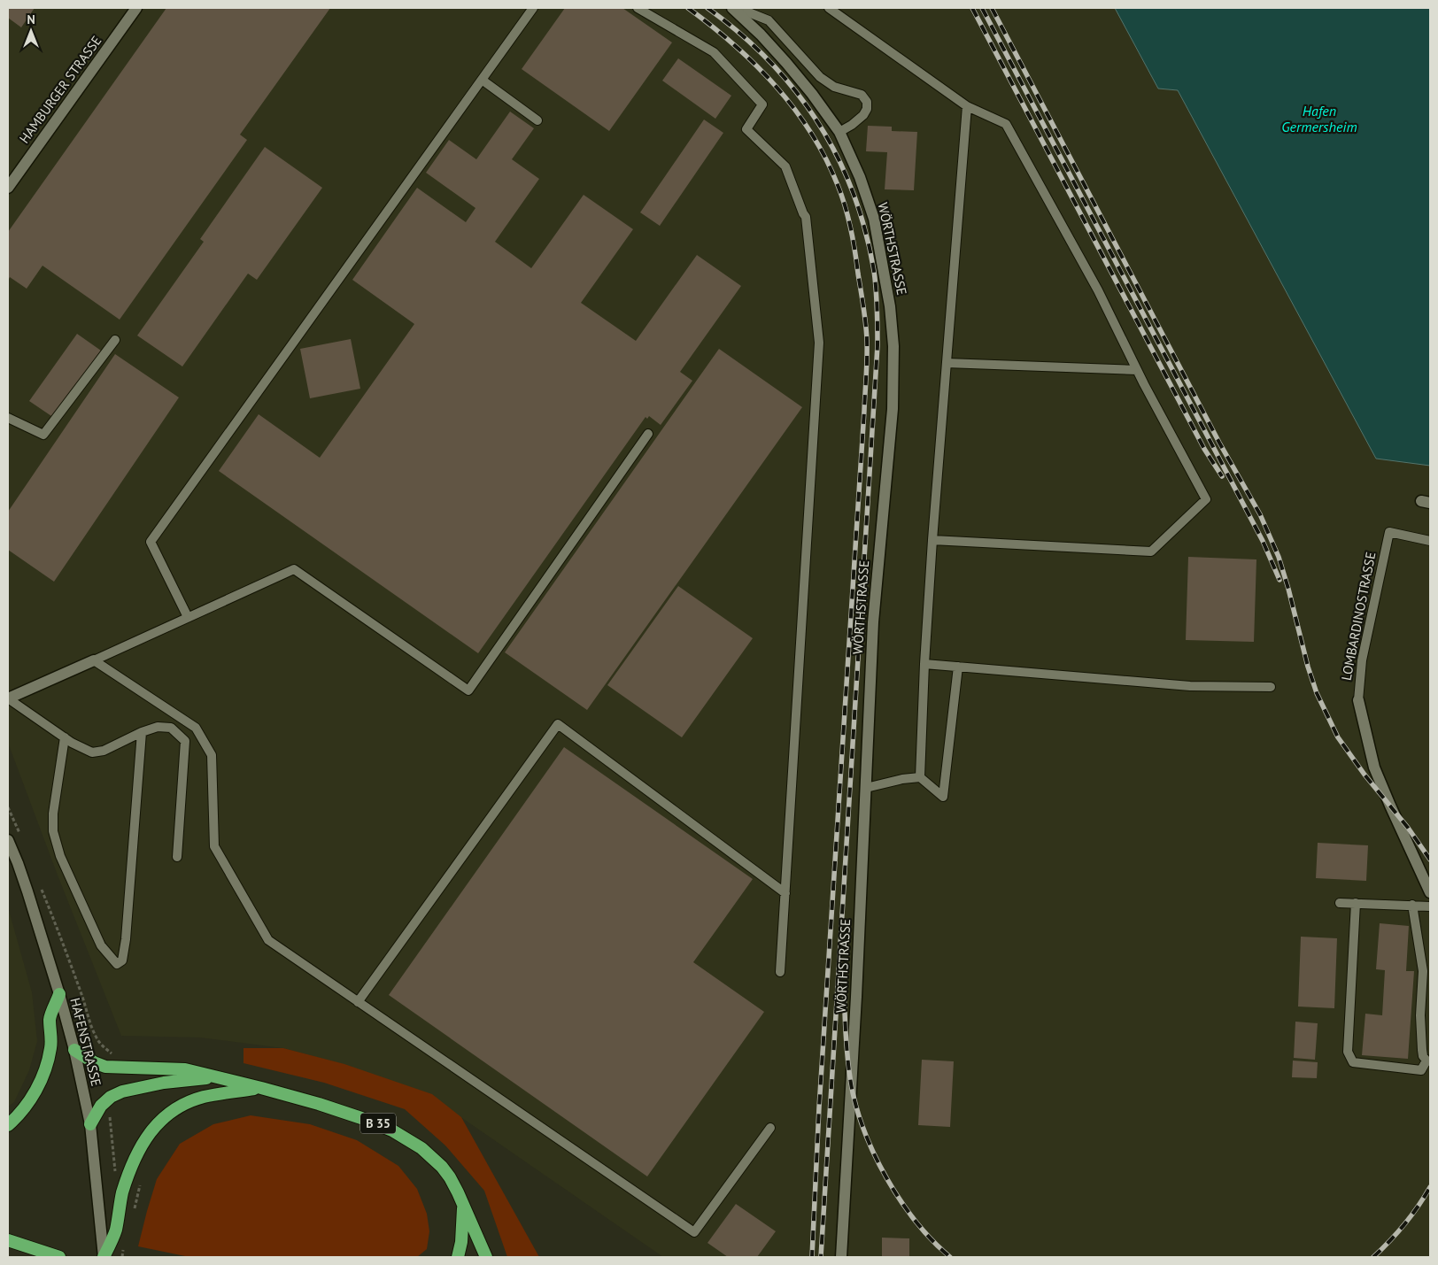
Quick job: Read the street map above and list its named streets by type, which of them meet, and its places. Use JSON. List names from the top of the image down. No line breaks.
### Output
{"streets":{"highway":["B 35"],"street":["HAMBURGER STRASSE","WÖRTHSTRASSE","LOMBARDINOSTRASSE","HAFENSTRASSE"]},"crossings":[["HAFENSTRASSE","B 35"]],"water":["Hafen Germersheim"],"north":"top"}
